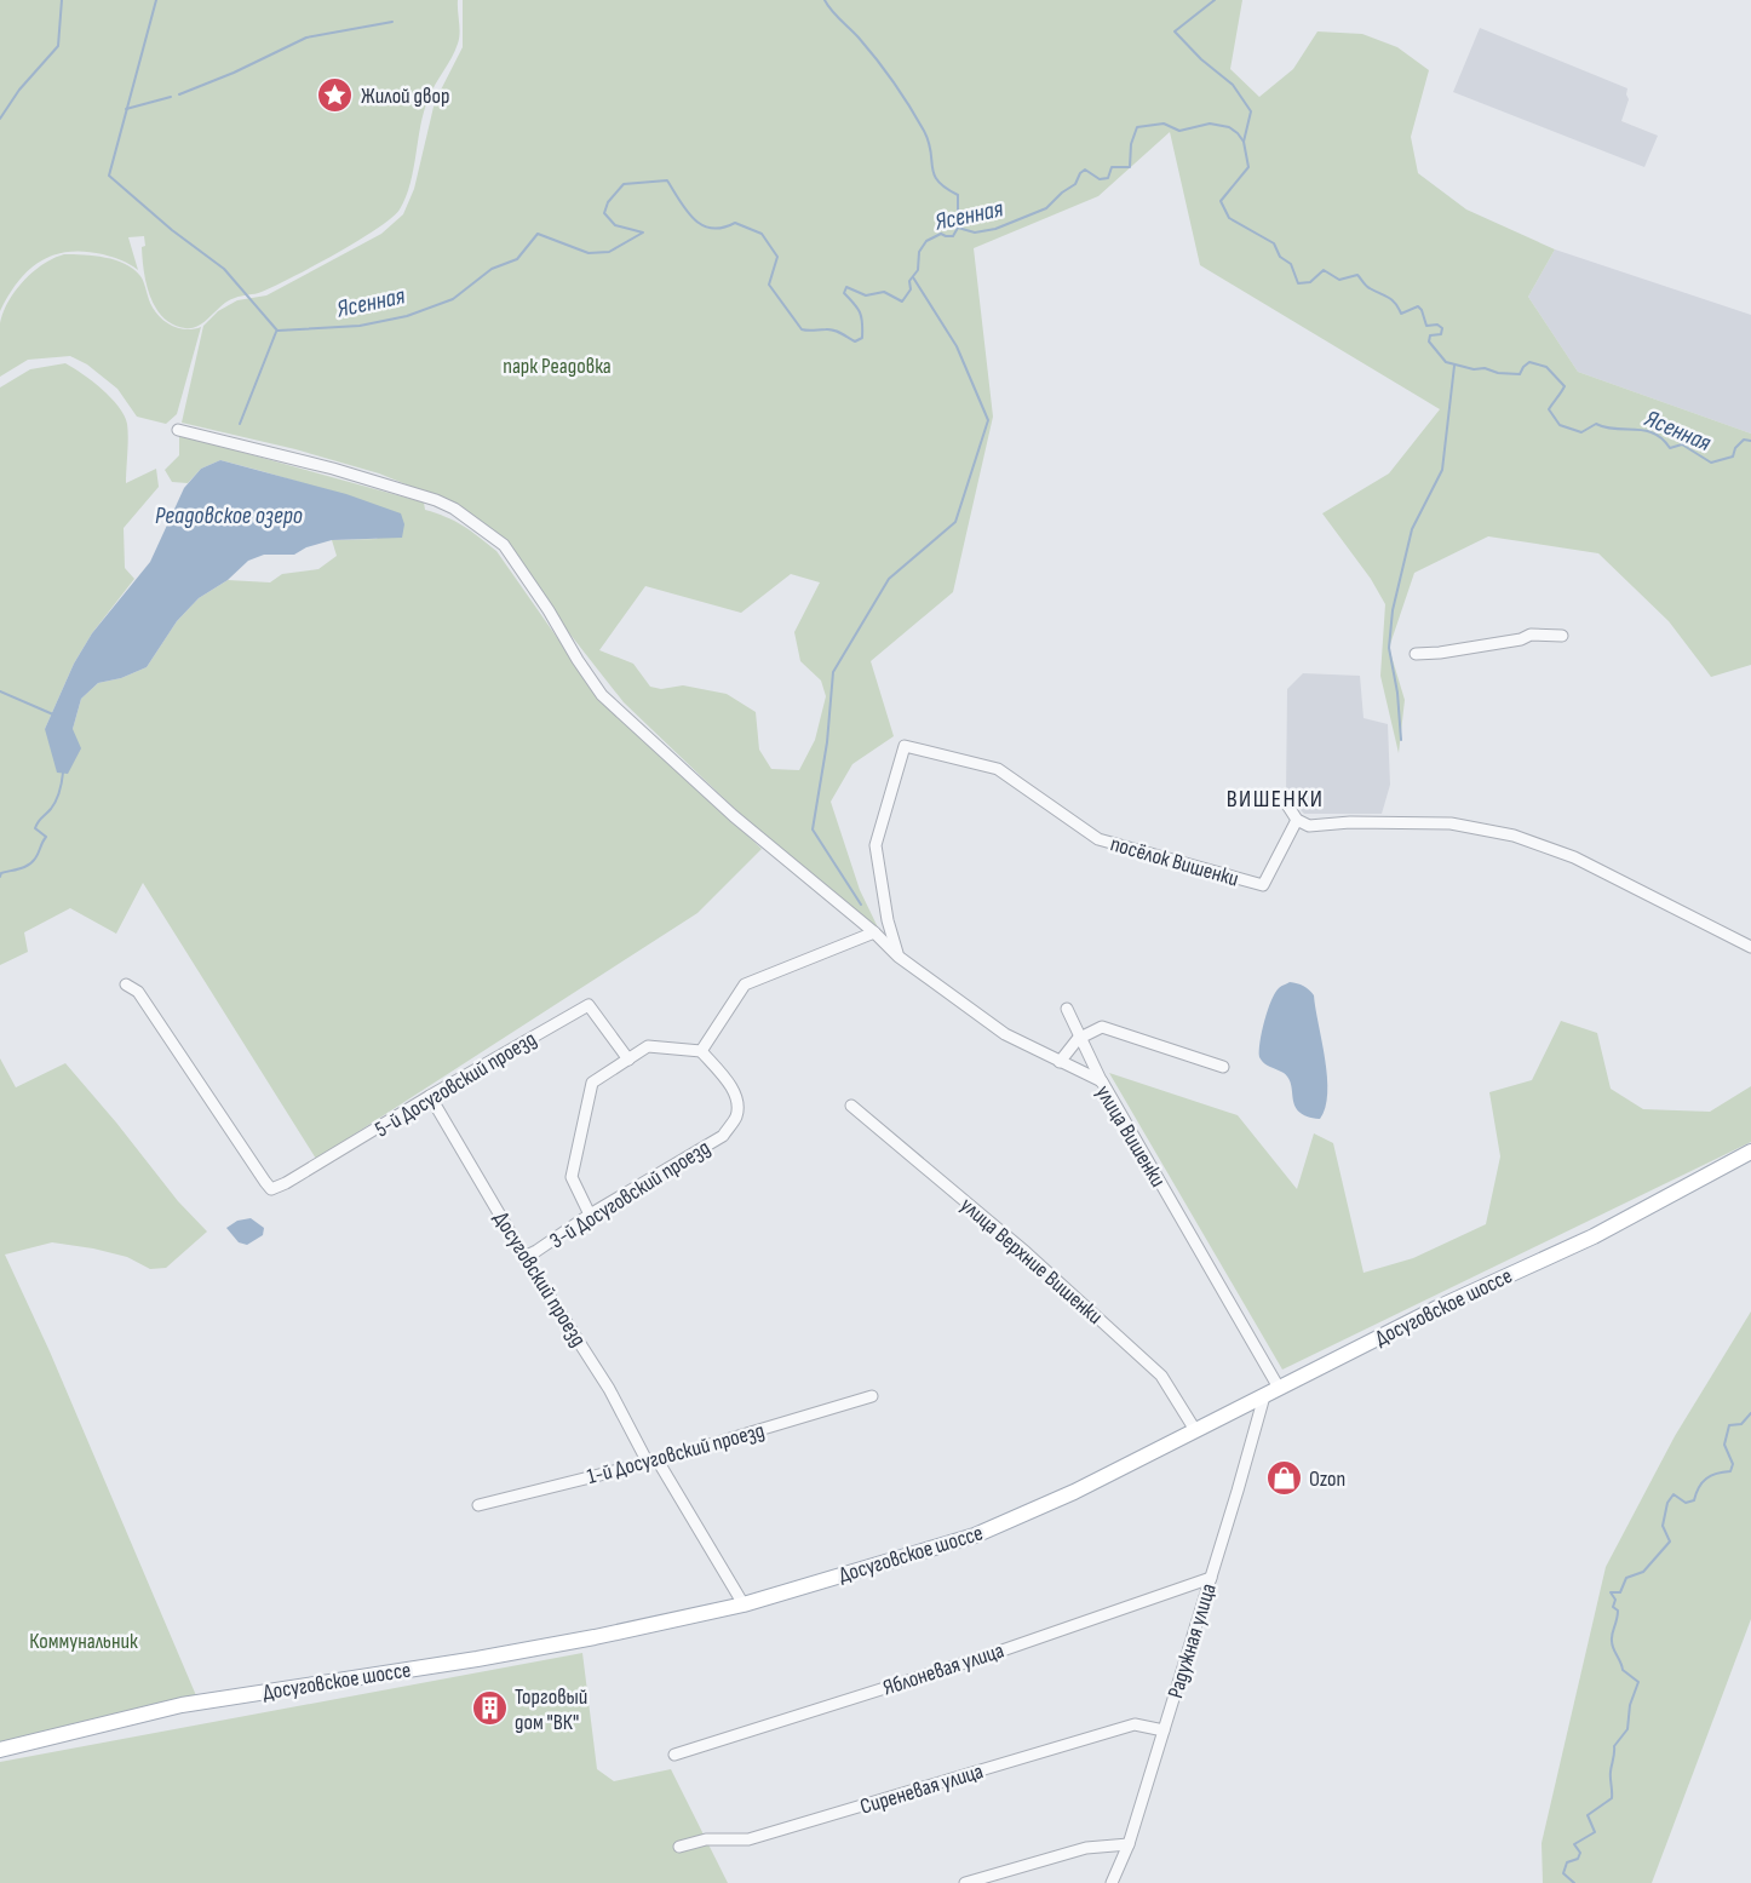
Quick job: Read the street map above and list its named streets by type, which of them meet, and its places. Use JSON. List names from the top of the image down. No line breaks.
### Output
{"streets":{"main road":["Досуговское шоссе"],"street":["посёлок Вишенки","5-й Досуговский проезд","улица Вишенки","3-й Досуговский проезд","улица Верхние Вишенки","Досуговский проезд","1-й Досуговский проезд","Радужная улица","Яблоневая улица","Сиреневая улица"]},"crossings":[["посёлок Вишенки","улица Вишенки"],["5-й Досуговский проезд","Досуговский проезд"],["улица Вишенки","Досуговское шоссе"],["3-й Досуговский проезд","Досуговский проезд"],["улица Верхние Вишенки","Досуговское шоссе"],["Досуговский проезд","Досуговское шоссе"],["Досуговский проезд","1-й Досуговский проезд"],["Досуговское шоссе","Радужная улица"],["Радужная улица","Яблоневая улица"],["Радужная улица","Сиреневая улица"]],"districts":["ВИШЕНКИ"],"water":["Ясенная","Реадовское озеро"],"parks":["парк Реадовка","Коммунальник"],"places":{"place":["Жилой двор"],"shop":["Ozon"],"building":["Торговый дом \"ВК\""]}}
